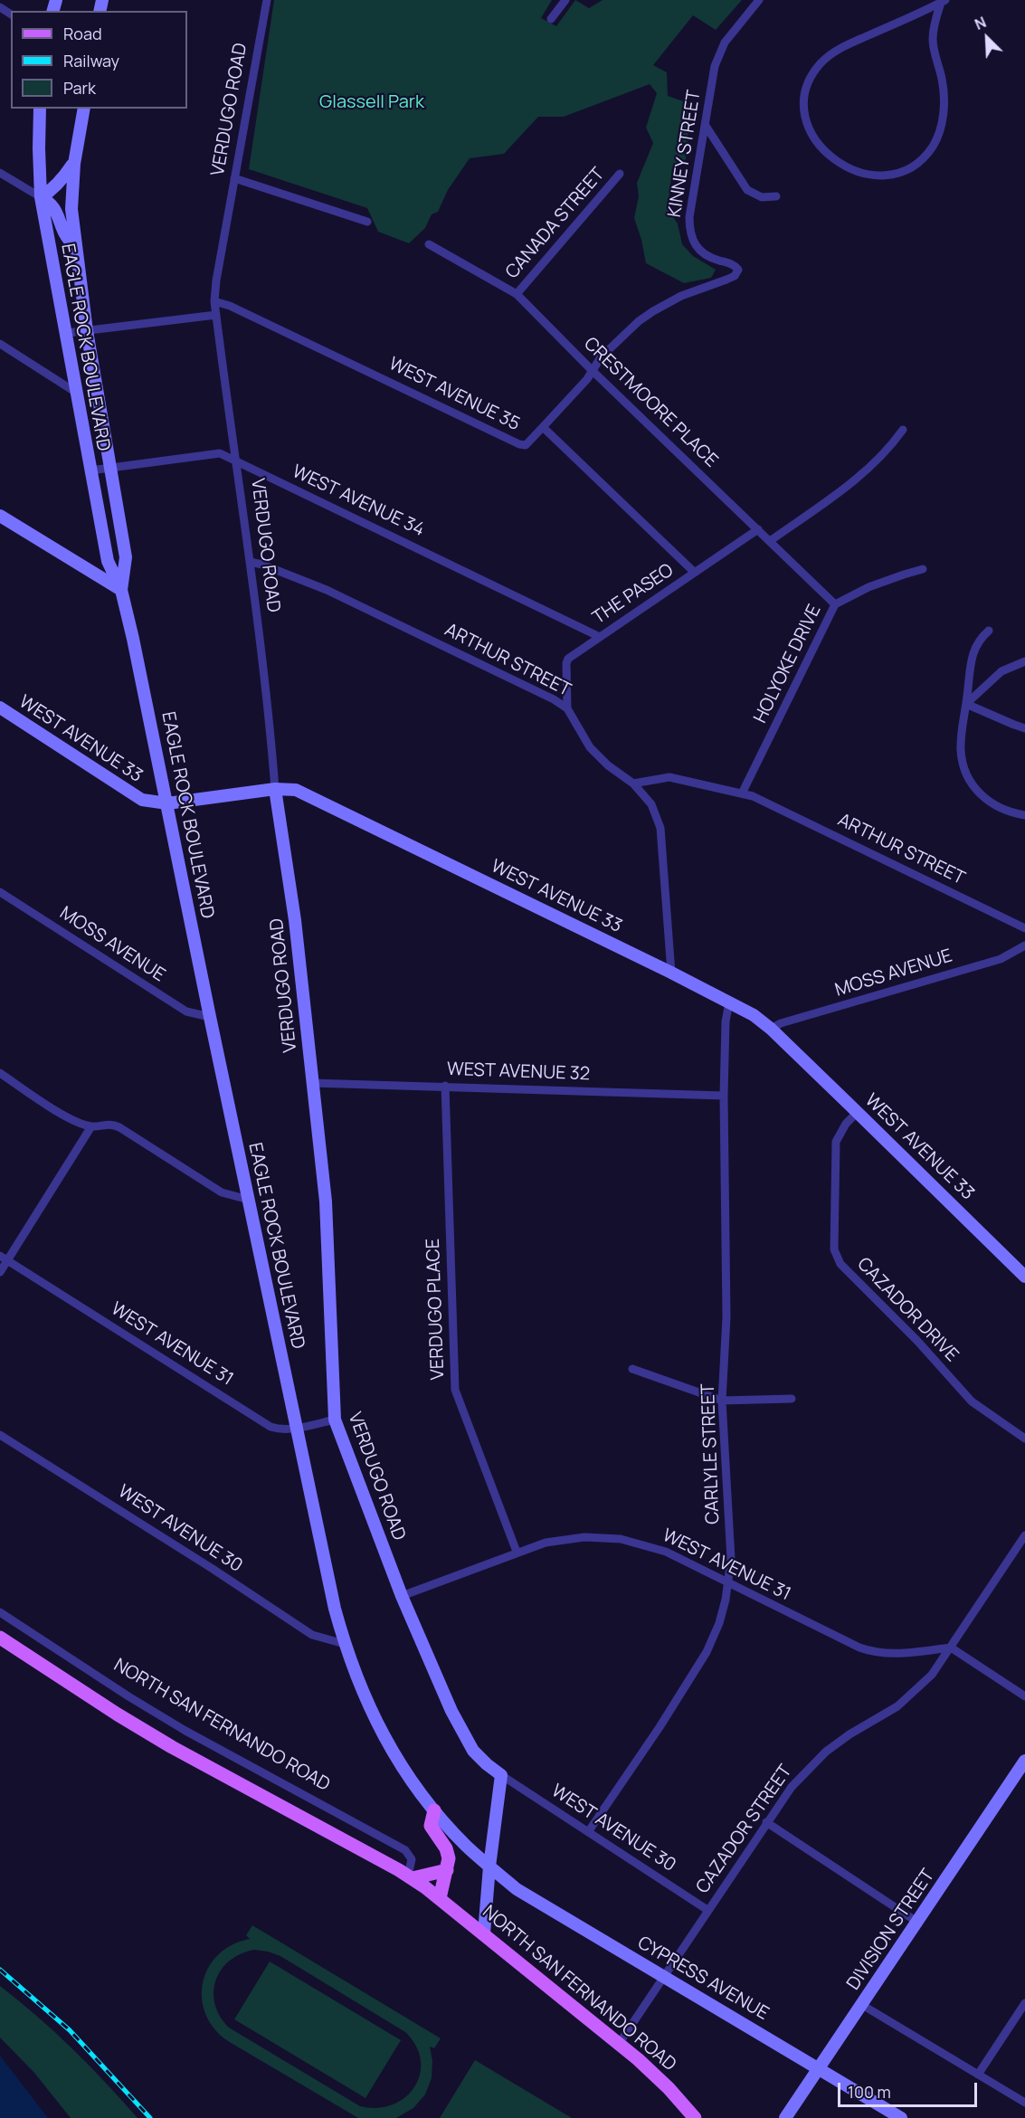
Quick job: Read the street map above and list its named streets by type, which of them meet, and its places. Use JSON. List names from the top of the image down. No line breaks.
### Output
{"streets":{"main road":["NORTH SAN FERNANDO ROAD"],"street":["VERDUGO ROAD","KINNEY STREET","CANADA STREET","EAGLE ROCK BOULEVARD","WEST AVENUE 35","CRESTMOORE PLACE","WEST AVENUE 34","THE PASEO","ARTHUR STREET","HOLYOKE DRIVE","WEST AVENUE 33","MOSS AVENUE","WEST AVENUE 32","VERDUGO PLACE","CAZADOR DRIVE","WEST AVENUE 31","CARLYLE STREET","WEST AVENUE 30","CAZADOR STREET","DIVISION STREET","CYPRESS AVENUE"]},"crossings":[["VERDUGO ROAD","WEST AVENUE 35"],["VERDUGO ROAD","WEST AVENUE 34"],["VERDUGO ROAD","ARTHUR STREET"],["VERDUGO ROAD","WEST AVENUE 33"],["VERDUGO ROAD","WEST AVENUE 32"],["VERDUGO ROAD","WEST AVENUE 31"],["VERDUGO ROAD","WEST AVENUE 30"],["KINNEY STREET","WEST AVENUE 35"],["KINNEY STREET","CRESTMOORE PLACE"],["CANADA STREET","CRESTMOORE PLACE"],["EAGLE ROCK BOULEVARD","WEST AVENUE 34"],["EAGLE ROCK BOULEVARD","WEST AVENUE 33"],["EAGLE ROCK BOULEVARD","MOSS AVENUE"],["EAGLE ROCK BOULEVARD","WEST AVENUE 31"],["EAGLE ROCK BOULEVARD","WEST AVENUE 30"],["EAGLE ROCK BOULEVARD","CYPRESS AVENUE"],["WEST AVENUE 35","THE PASEO"],["CRESTMOORE PLACE","THE PASEO"],["CRESTMOORE PLACE","HOLYOKE DRIVE"],["WEST AVENUE 34","THE PASEO"],["THE PASEO","ARTHUR STREET"],["ARTHUR STREET","HOLYOKE DRIVE"],["WEST AVENUE 33","MOSS AVENUE"],["WEST AVENUE 33","CAZADOR DRIVE"],["WEST AVENUE 33","CARLYLE STREET"],["WEST AVENUE 32","VERDUGO PLACE"],["WEST AVENUE 32","CARLYLE STREET"],["VERDUGO PLACE","WEST AVENUE 31"],["WEST AVENUE 31","CARLYLE STREET"],["WEST AVENUE 31","CAZADOR STREET"],["CARLYLE STREET","WEST AVENUE 30"],["WEST AVENUE 30","CAZADOR STREET"],["NORTH SAN FERNANDO ROAD","CAZADOR STREET"],["CAZADOR STREET","CYPRESS AVENUE"],["DIVISION STREET","CYPRESS AVENUE"]],"parks":["Glassell Park"],"legend":["Road","Railway","Park"],"scale_bar":"100 m","north":"top left"}
